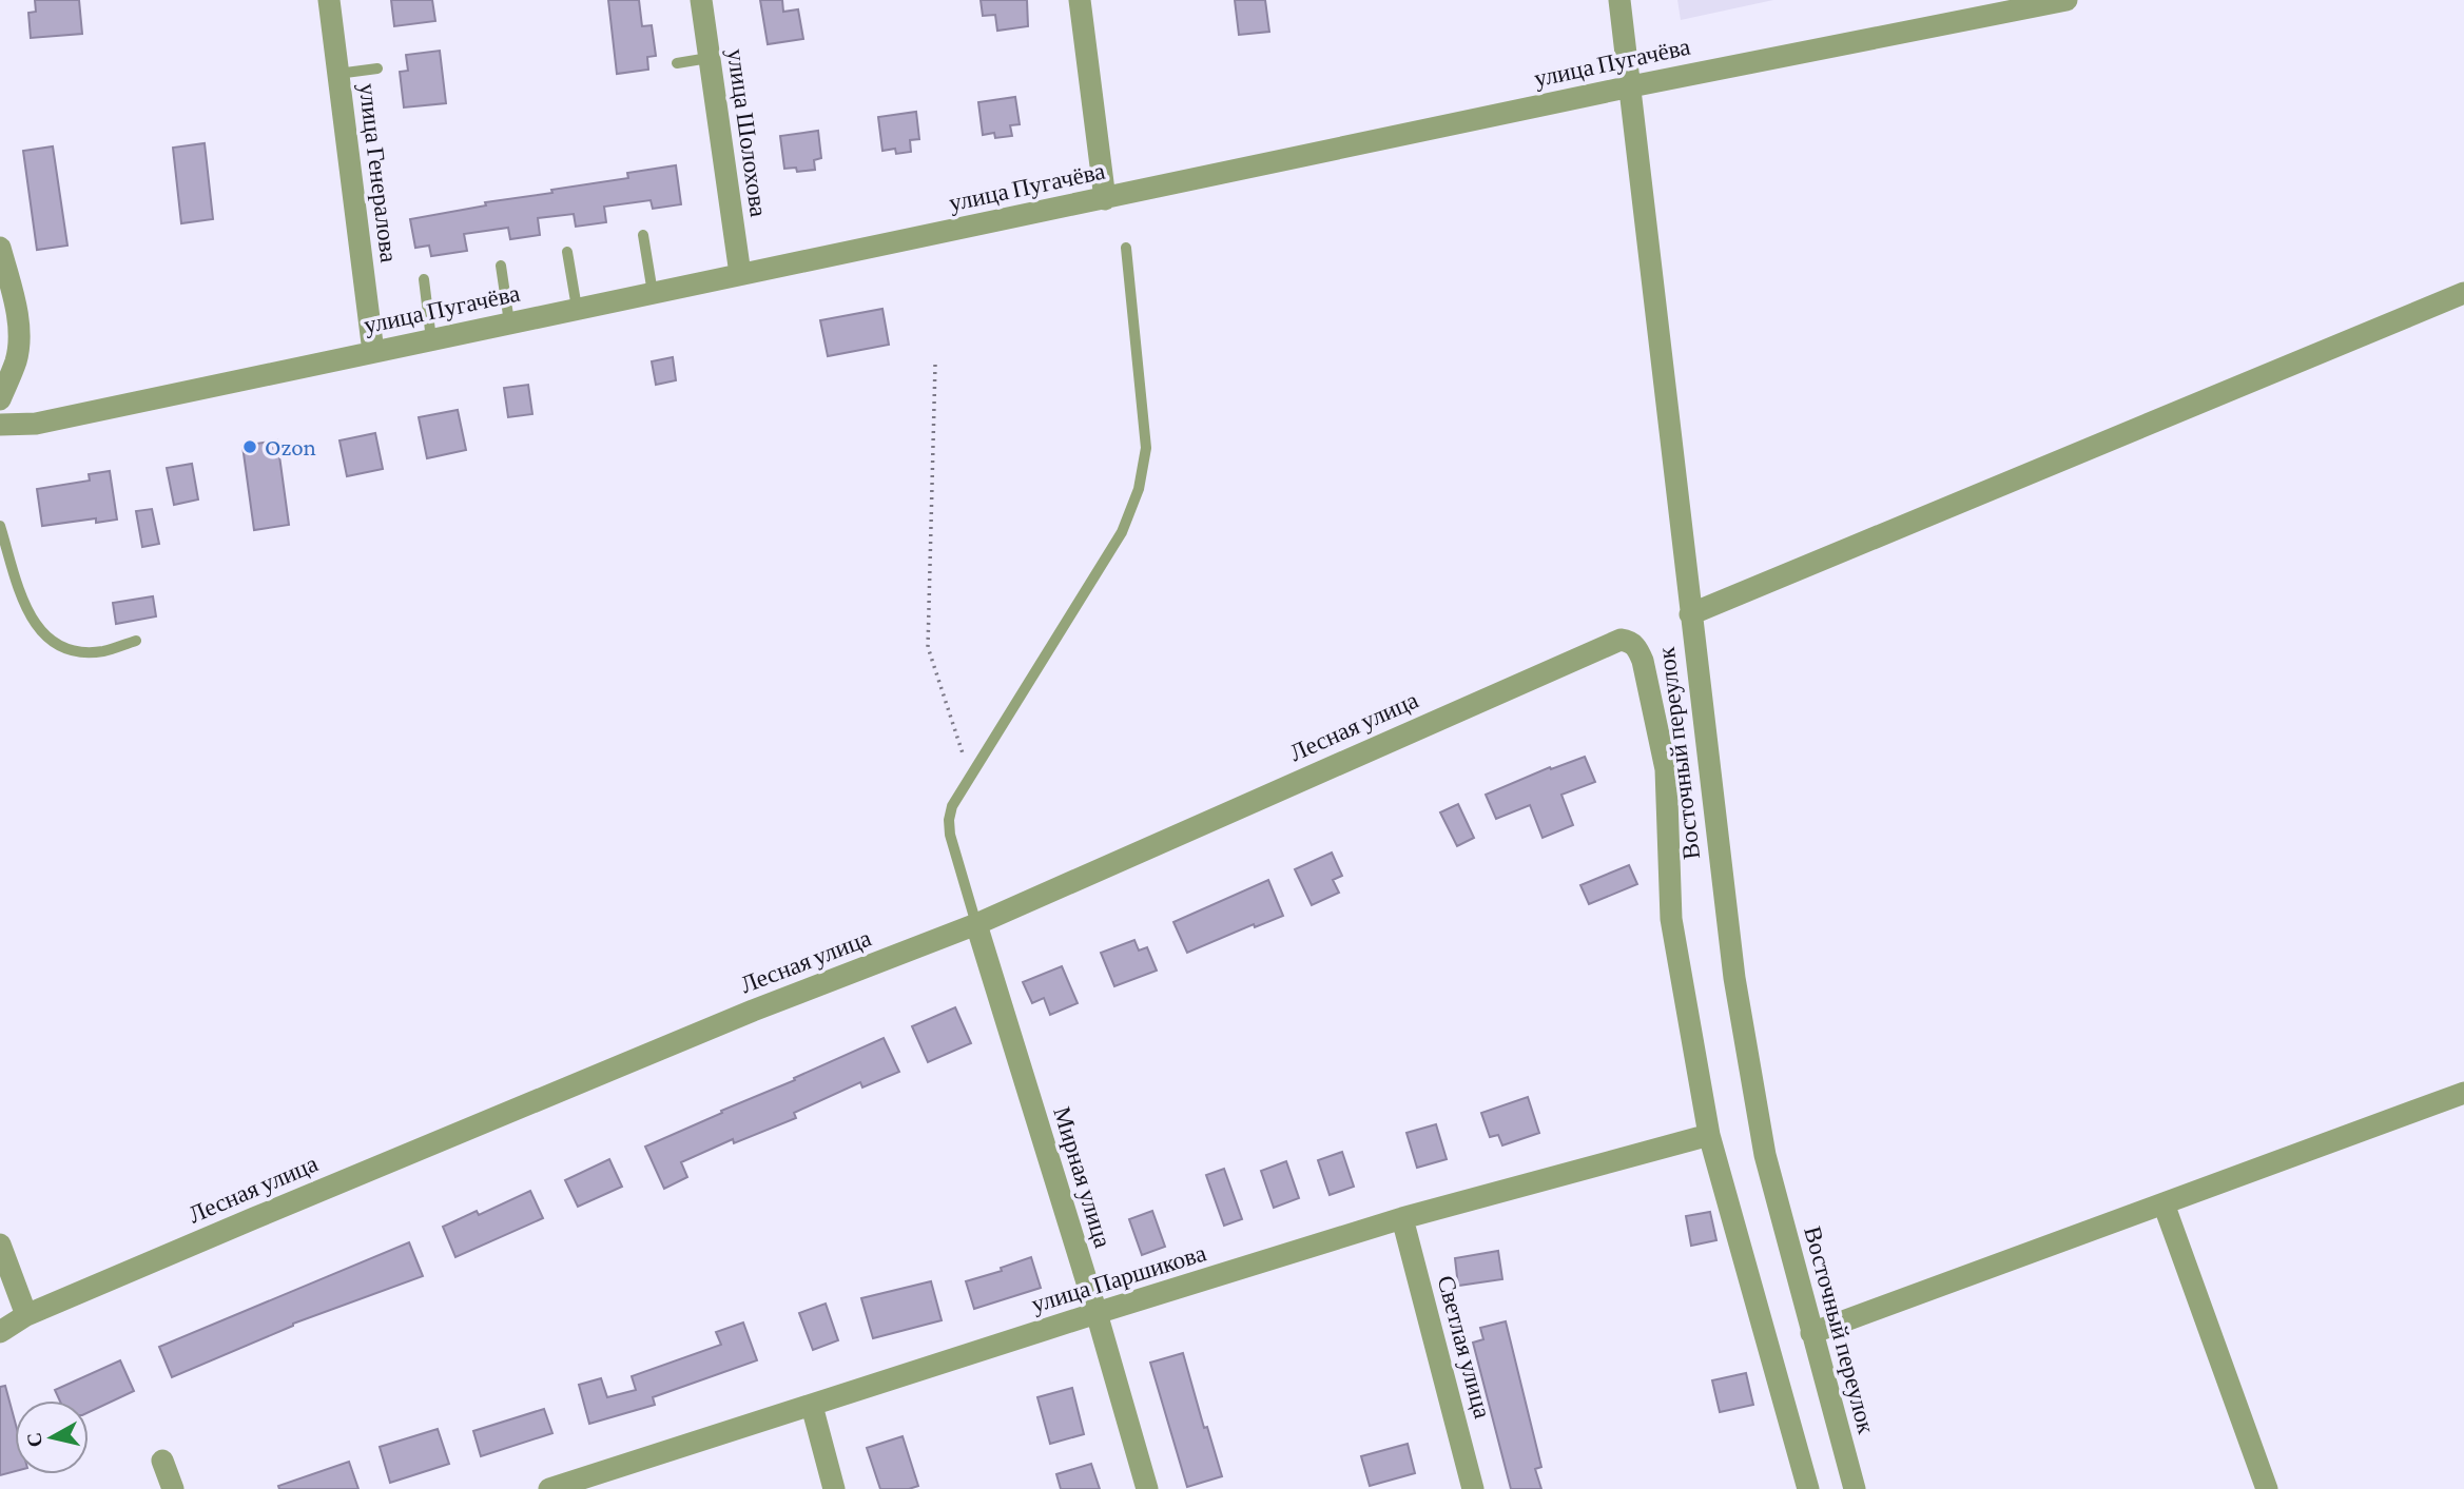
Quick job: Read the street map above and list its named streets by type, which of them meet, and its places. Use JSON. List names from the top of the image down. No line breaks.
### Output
{"streets":{"street":["улица Пугачёва","улица Шолохова","улица Генералова","Лесная улица","Восточный переулок","Мирная улица","улица Паршикова","Светлая улица"]},"crossings":[["улица Пугачёва","улица Шолохова"],["улица Пугачёва","улица Генералова"],["улица Пугачёва","Восточный переулок"],["Лесная улица","Восточный переулок"],["Лесная улица","Мирная улица"],["Восточный переулок","улица Паршикова"],["Мирная улица","улица Паршикова"],["улица Паршикова","Светлая улица"]],"places":["Ozon"],"north":"left"}
